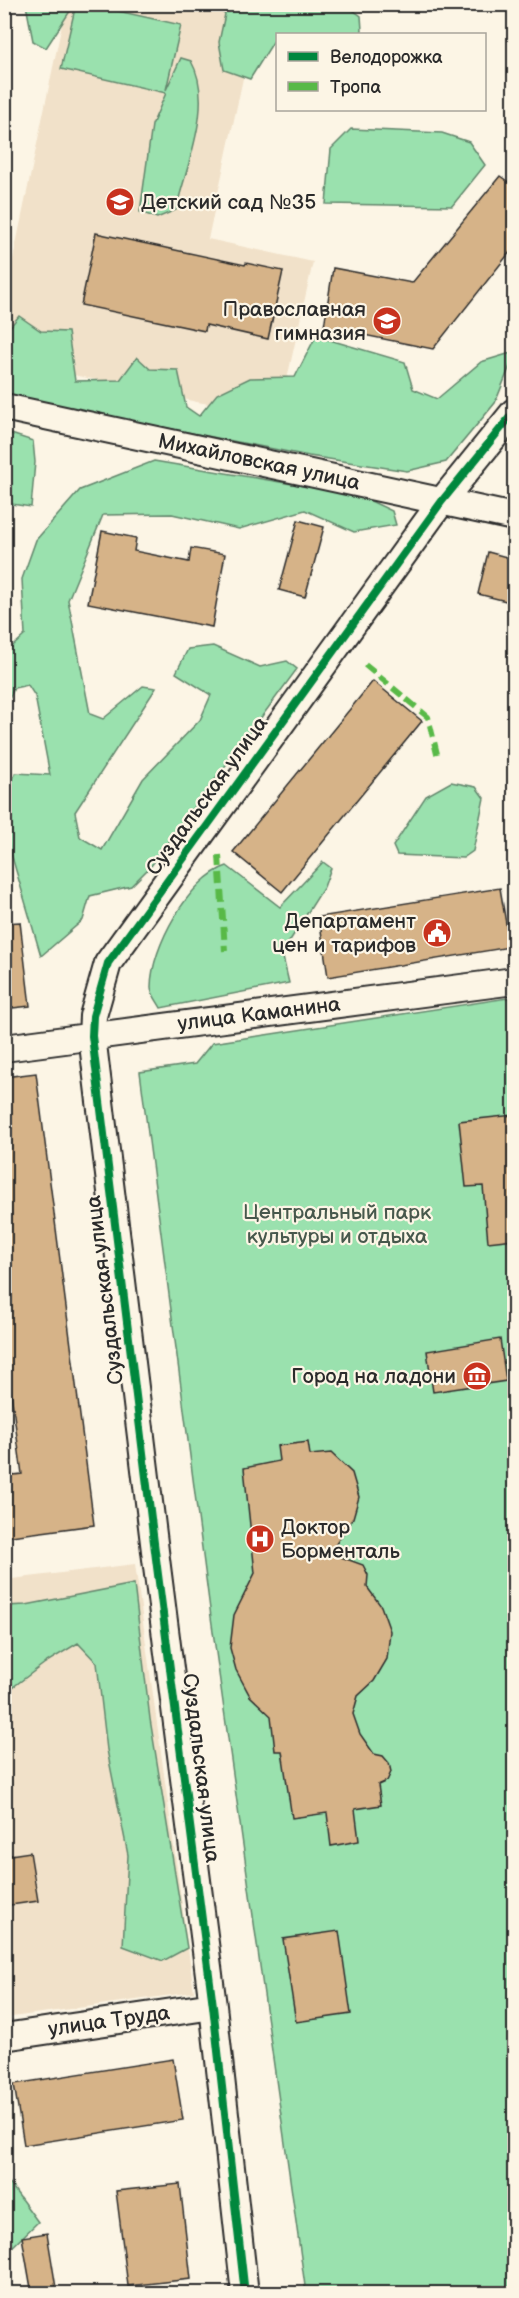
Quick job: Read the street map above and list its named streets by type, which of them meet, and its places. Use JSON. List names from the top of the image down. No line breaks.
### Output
{"streets":{"street":["Михайловская улица","Суздальская улица","улица Каманина","улица Труда"]},"crossings":[["Михайловская улица","Суздальская улица"],["Суздальская улица","улица Каманина"],["Суздальская улица","улица Труда"]],"parks":["Центральный парк культуры и отдыха"],"places":{"school or university":["Детский сад №35","Православная гимназия"],"public building":["Департамент цен и тарифов"],"museum":["Город на ладони"],"hospital":["Доктор Борменталь"]},"legend":["Велодорожка","Тропа"]}
